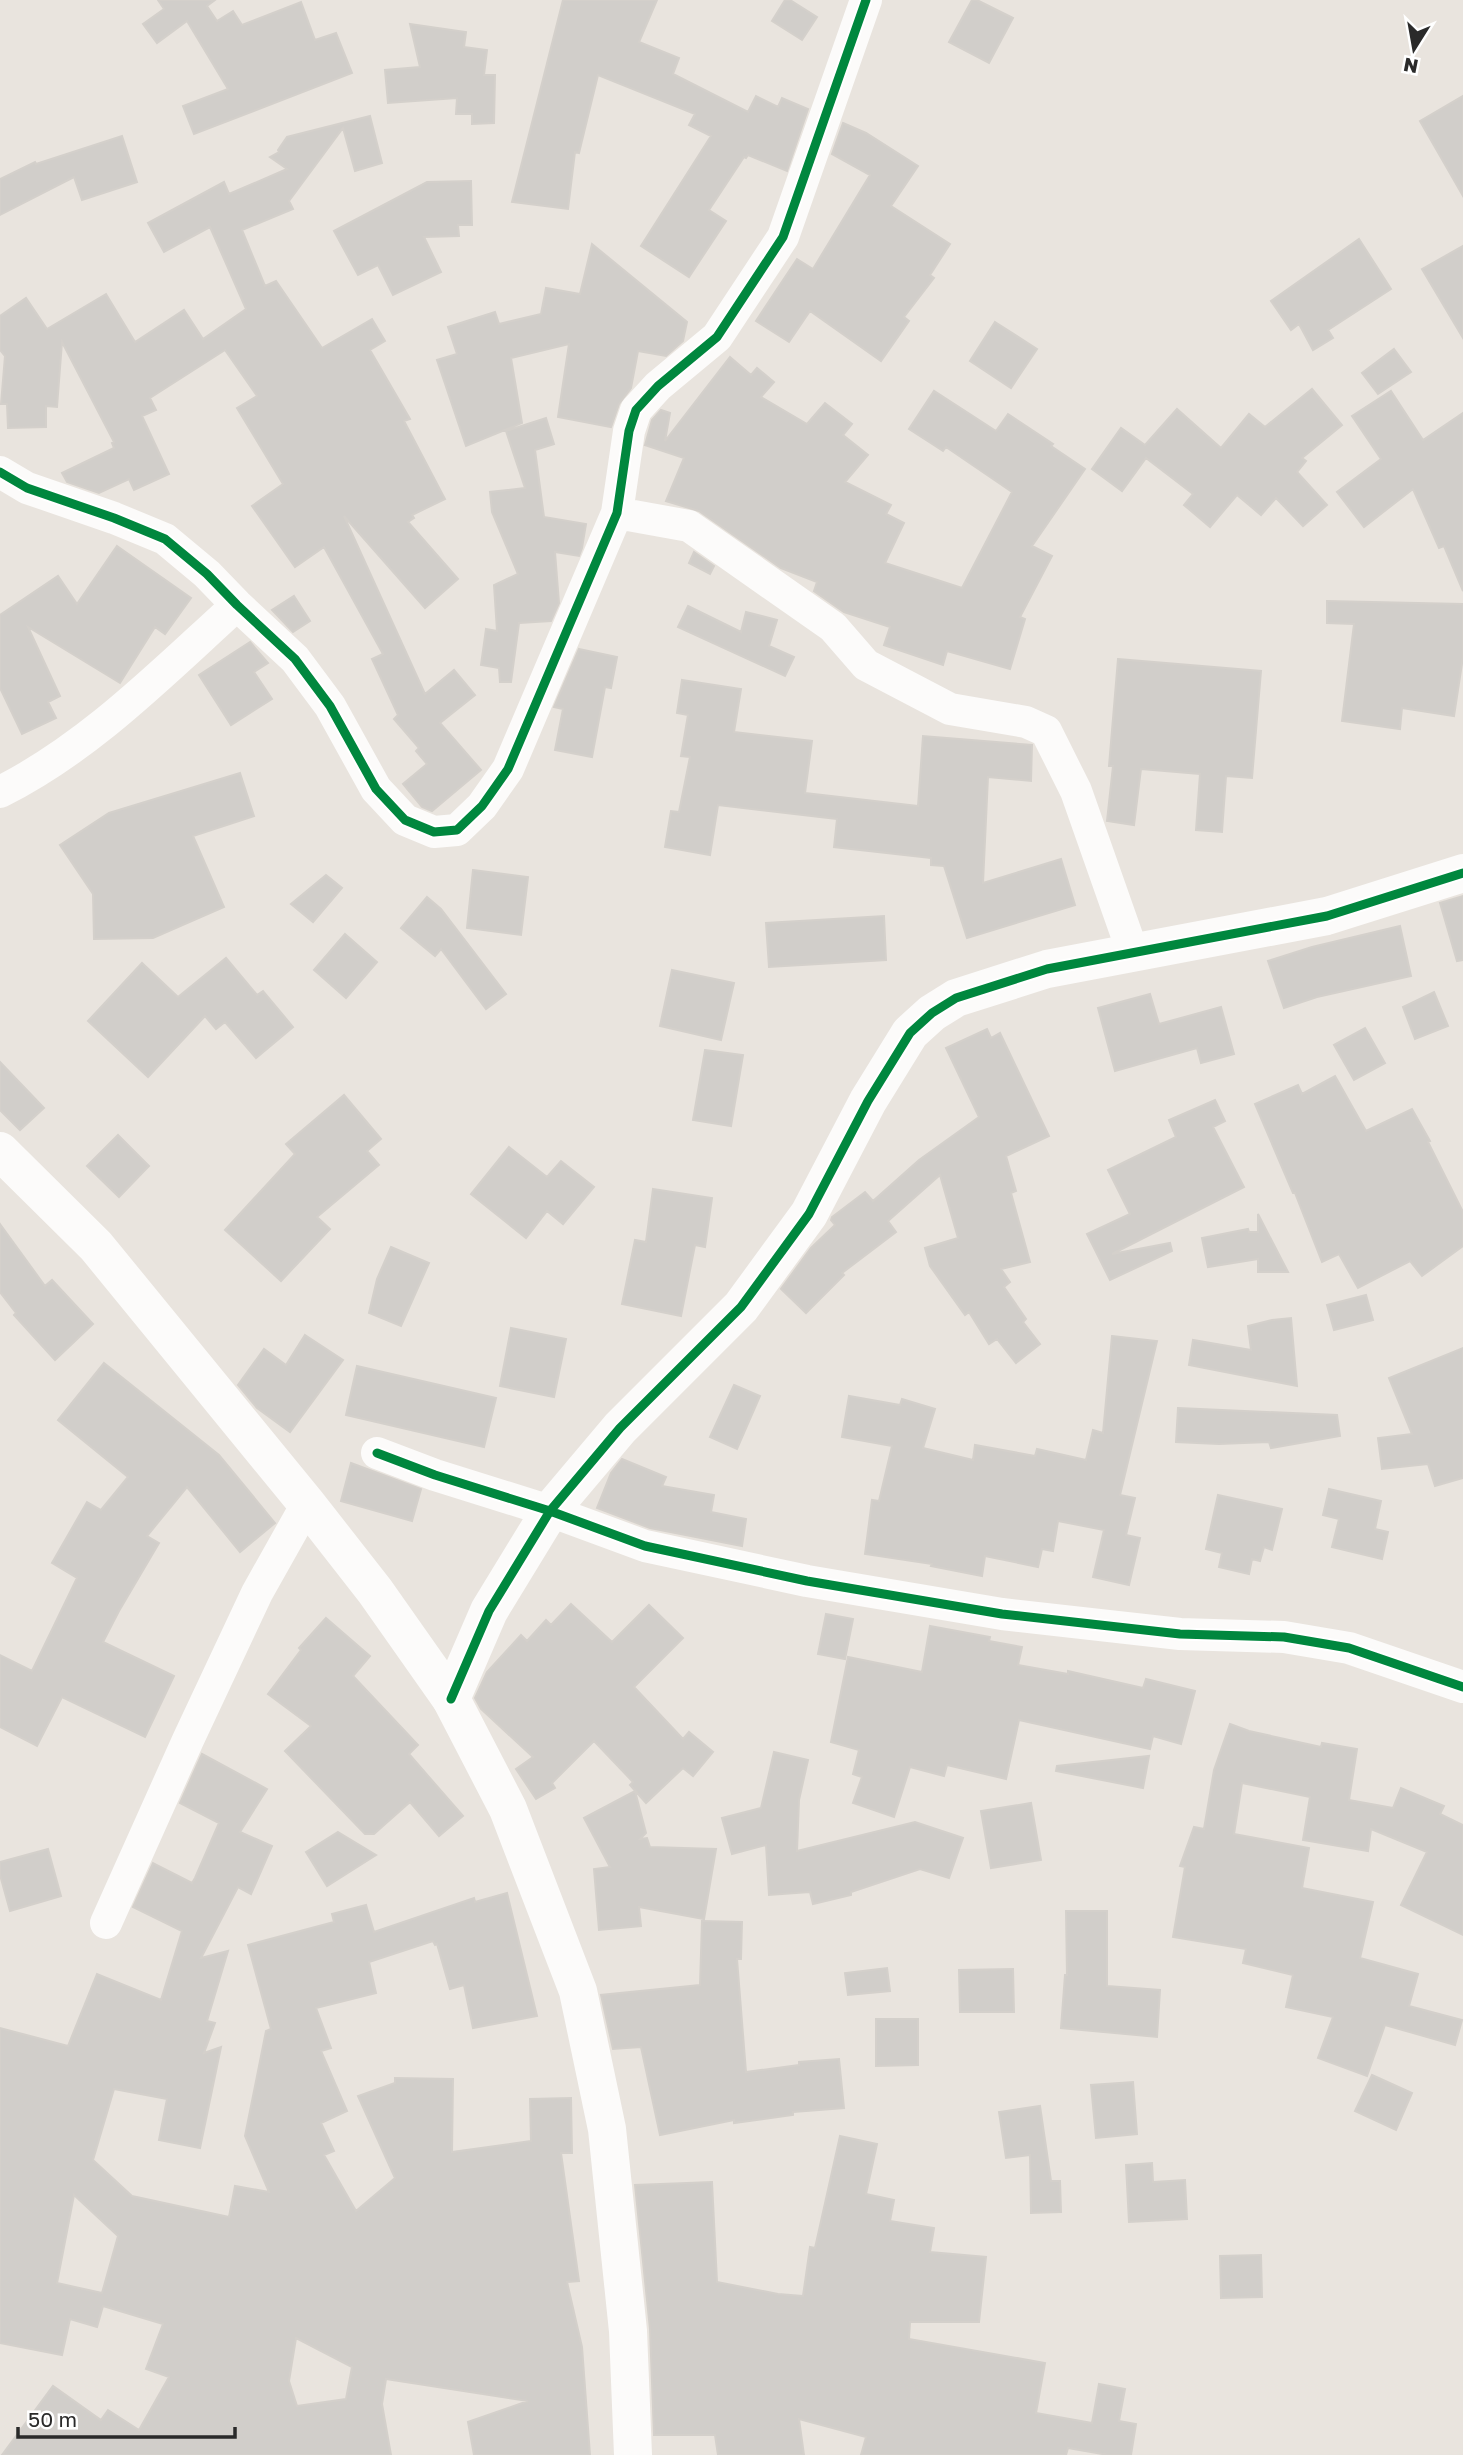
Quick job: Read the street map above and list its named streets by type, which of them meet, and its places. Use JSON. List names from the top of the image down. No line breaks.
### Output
{"scale_bar":"50 m","north":"bottom"}
